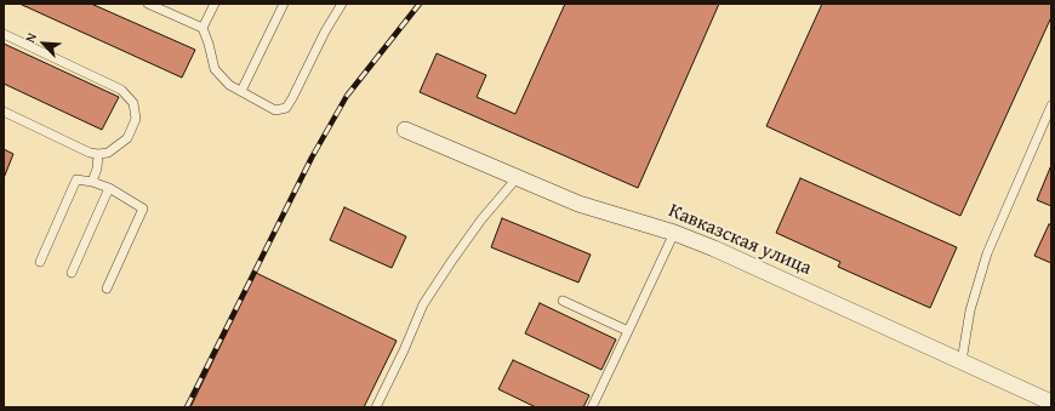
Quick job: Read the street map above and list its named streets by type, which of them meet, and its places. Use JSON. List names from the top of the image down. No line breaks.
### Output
{"streets":{"street":["Кавказская улица"]},"north":"top left"}
